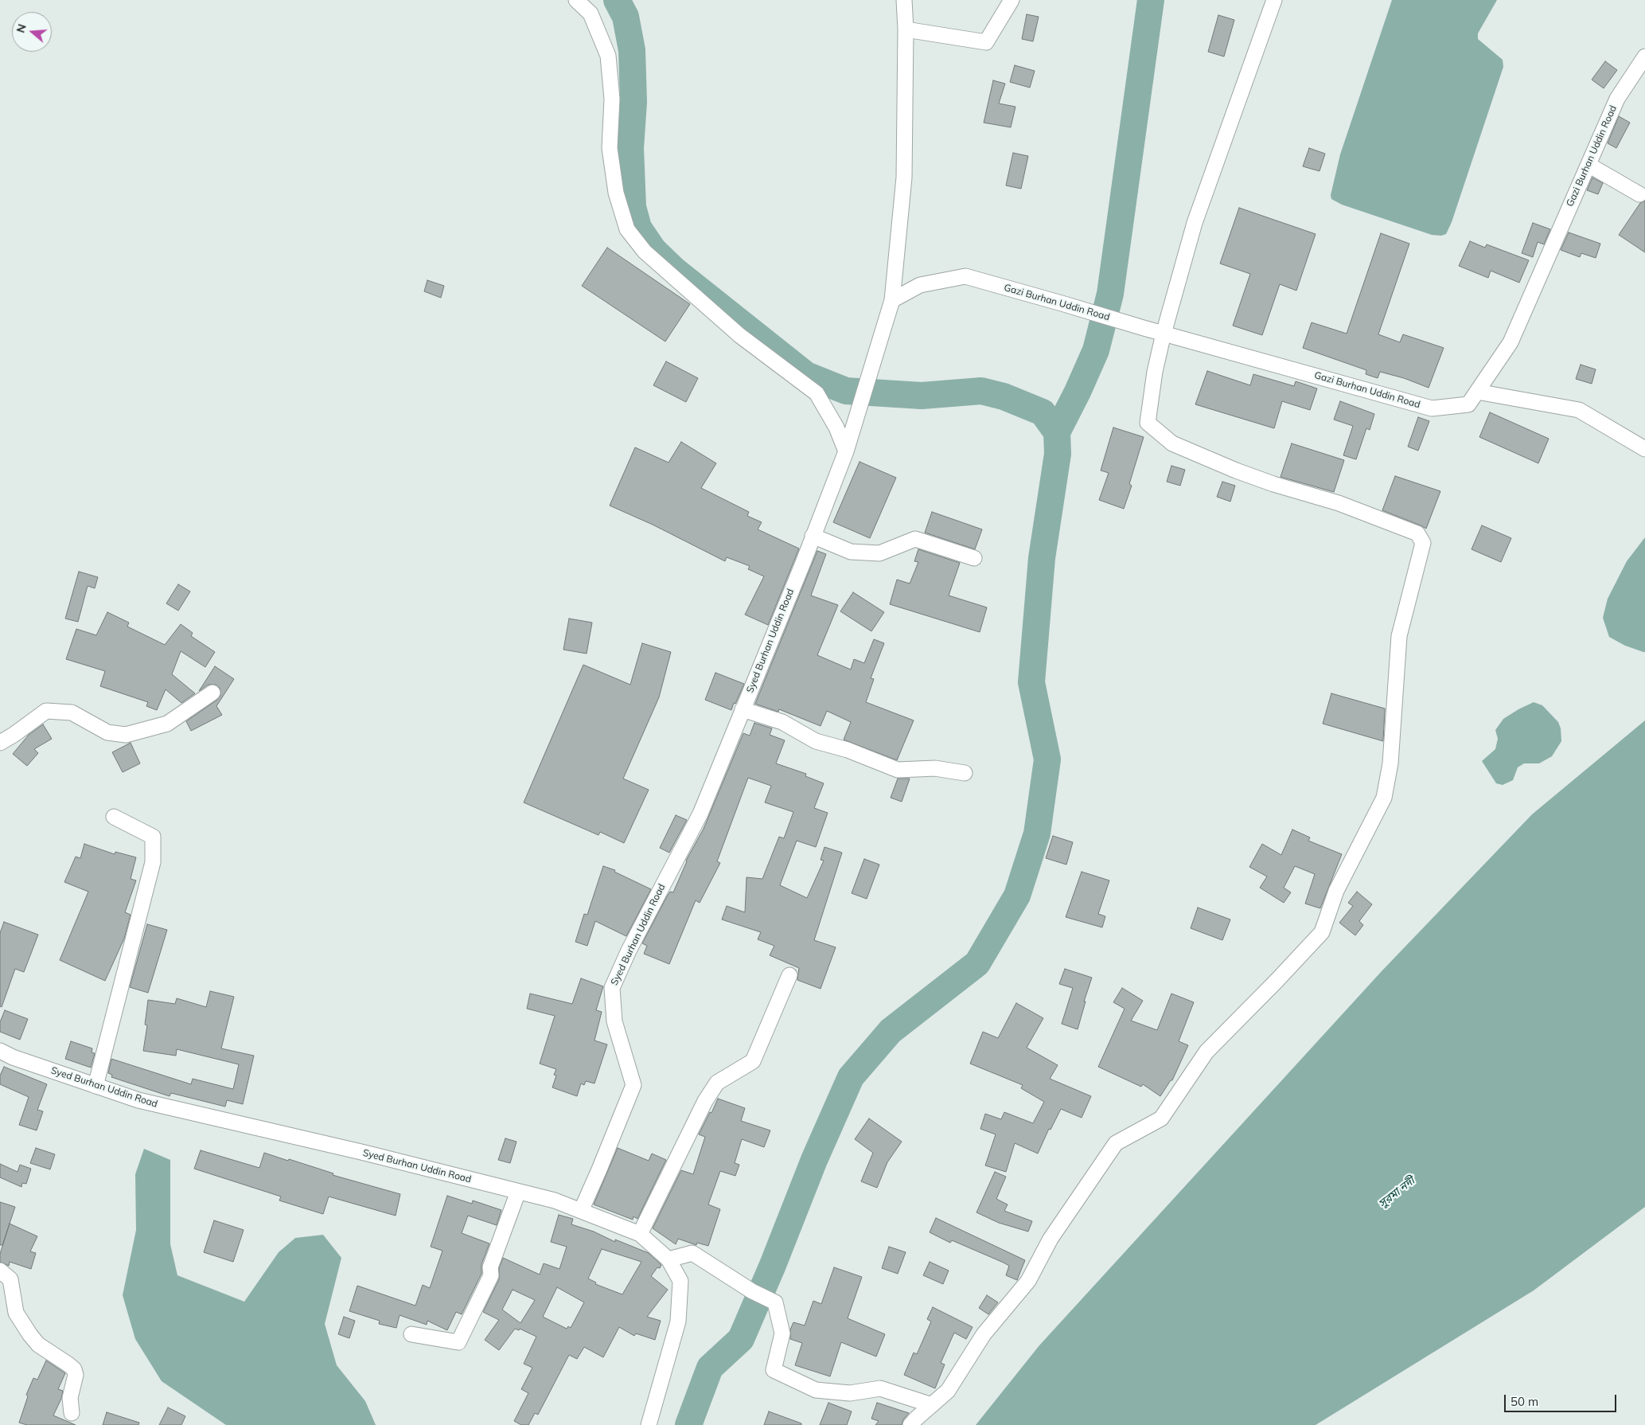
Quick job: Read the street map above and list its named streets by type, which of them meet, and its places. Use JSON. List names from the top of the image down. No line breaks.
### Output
{"streets":{"street":["Gazi Burhan Uddin Road","Syed Burhan Uddin Road"]},"crossings":[["Gazi Burhan Uddin Road","Syed Burhan Uddin Road"]],"water":["সুরমা নদী"],"scale_bar":"50 m","north":"left"}
